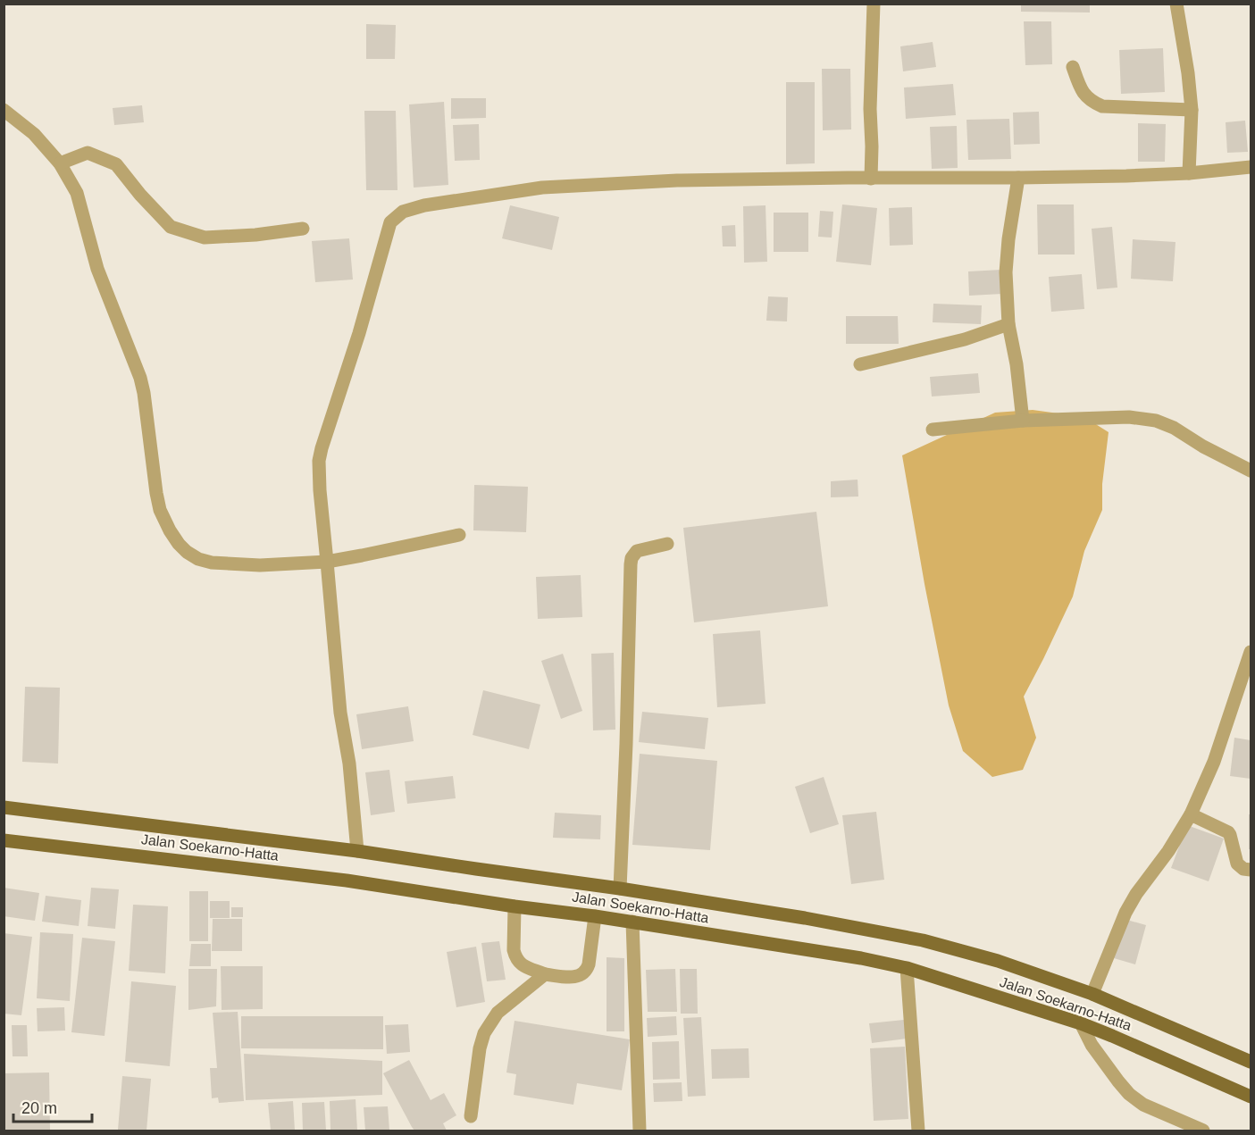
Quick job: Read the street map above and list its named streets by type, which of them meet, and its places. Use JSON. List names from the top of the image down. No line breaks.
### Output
{"streets":{"main road":["Jalan Soekarno-Hatta"]},"scale_bar":"20 m"}
